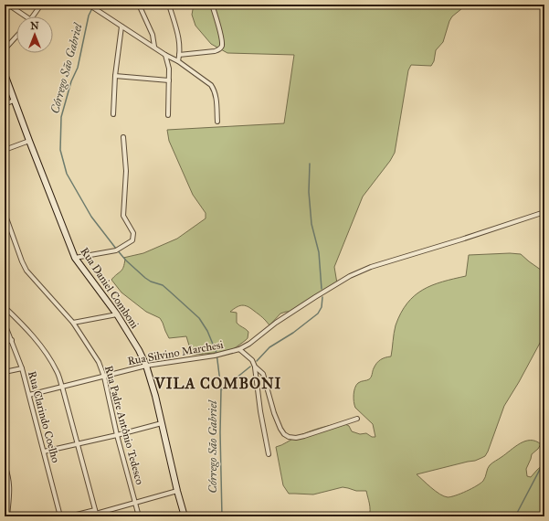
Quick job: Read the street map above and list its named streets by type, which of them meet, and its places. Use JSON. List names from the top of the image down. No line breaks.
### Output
{"streets":{"street":["Rua Daniel Comboni","Rua Silvino Marchesi","Rua Clarindo Coelho","Rua Padre Antônio Tedesco"]},"crossings":[["Rua Daniel Comboni","Rua Silvino Marchesi"],["Rua Silvino Marchesi","Rua Clarindo Coelho"],["Rua Silvino Marchesi","Rua Padre Antônio Tedesco"]],"districts":["VILA COMBONI"],"water":["Córrego São Gabriel"],"north":"top"}
